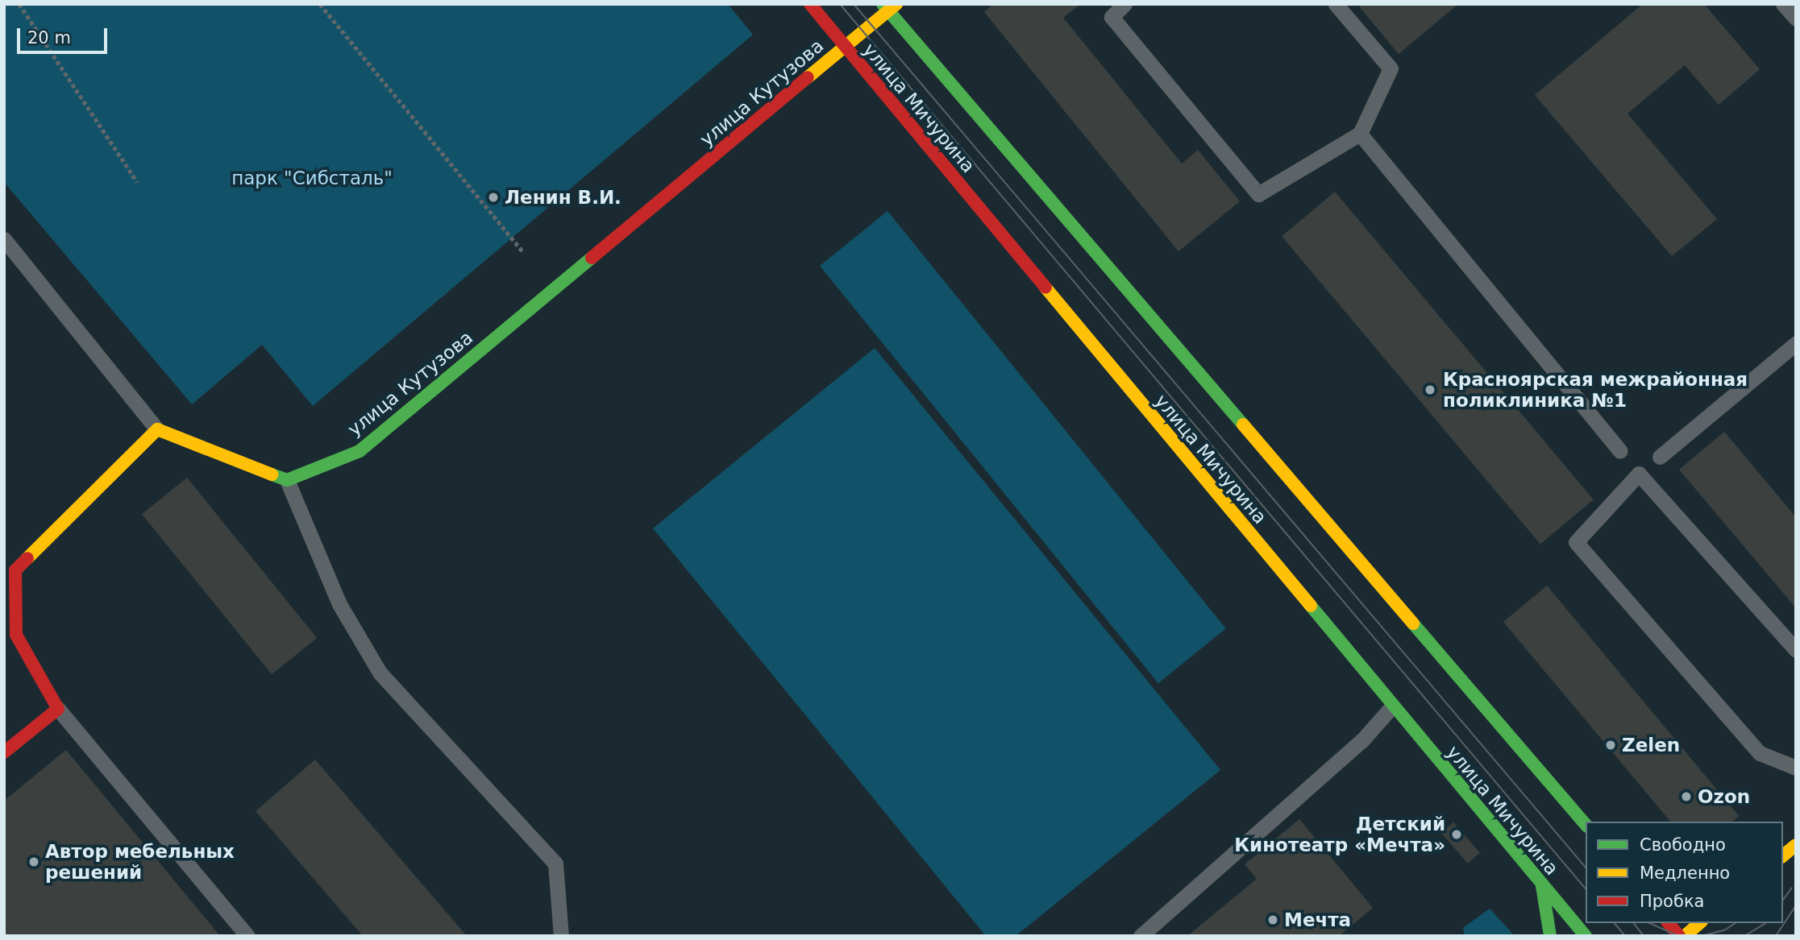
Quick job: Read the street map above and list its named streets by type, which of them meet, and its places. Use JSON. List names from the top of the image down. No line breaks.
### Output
{"streets":{"main road":["улица Кутузова","улица Мичурина"]},"crossings":[["улица Кутузова","улица Мичурина"]],"parks":["парк \"Сибсталь\""],"places":["Ленин В.И.","Красноярская межрайонная поликлиника №1","Zelen","Ozon","Детский Кинотеатр «Мечта»","Автор мебельных решений","Мечта"],"legend":["Свободно","Медленно","Пробка"],"scale_bar":"20 m"}
